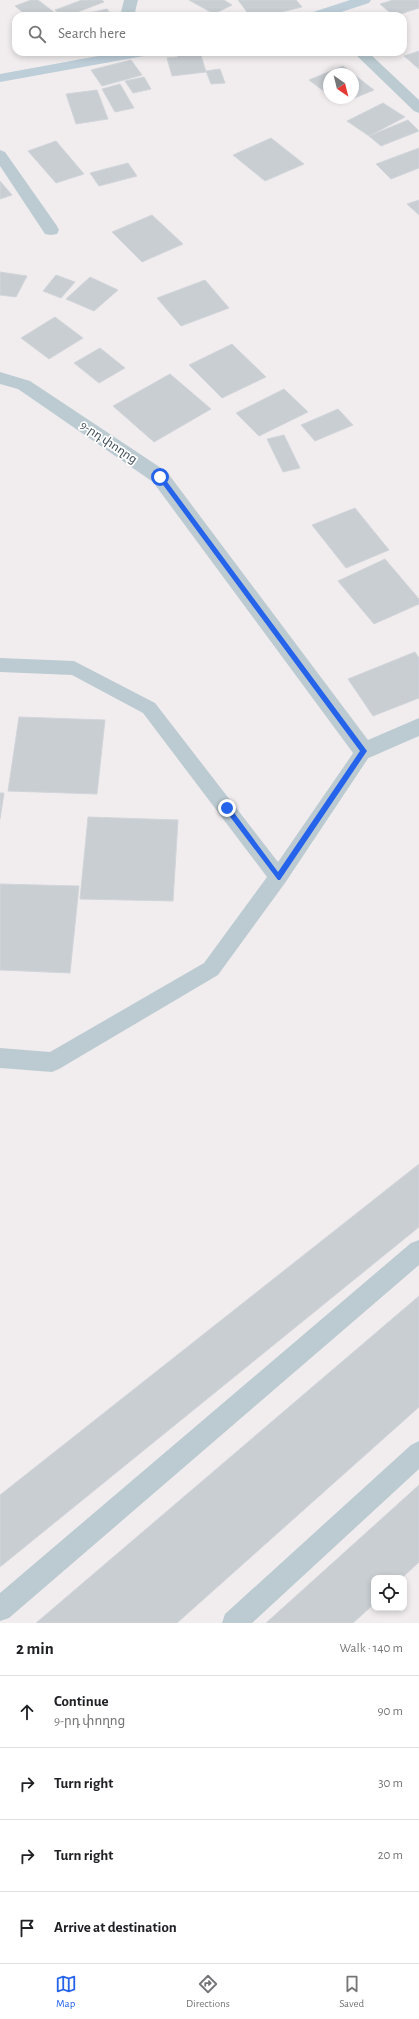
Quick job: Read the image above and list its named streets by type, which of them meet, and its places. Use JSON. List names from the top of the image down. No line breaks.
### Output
{"streets":{"street":["9-րդ փողոց"]},"north":"bottom right","page":{"search":"Search here","heading":["2 min","Walk · 140 m"],"list":[["Continue","9-րդ փողոց","90 m"],["Turn right","30 m"],["Turn right","20 m"],"Arrive at destination"],"nav":["Map","Directions","Saved"]}}
